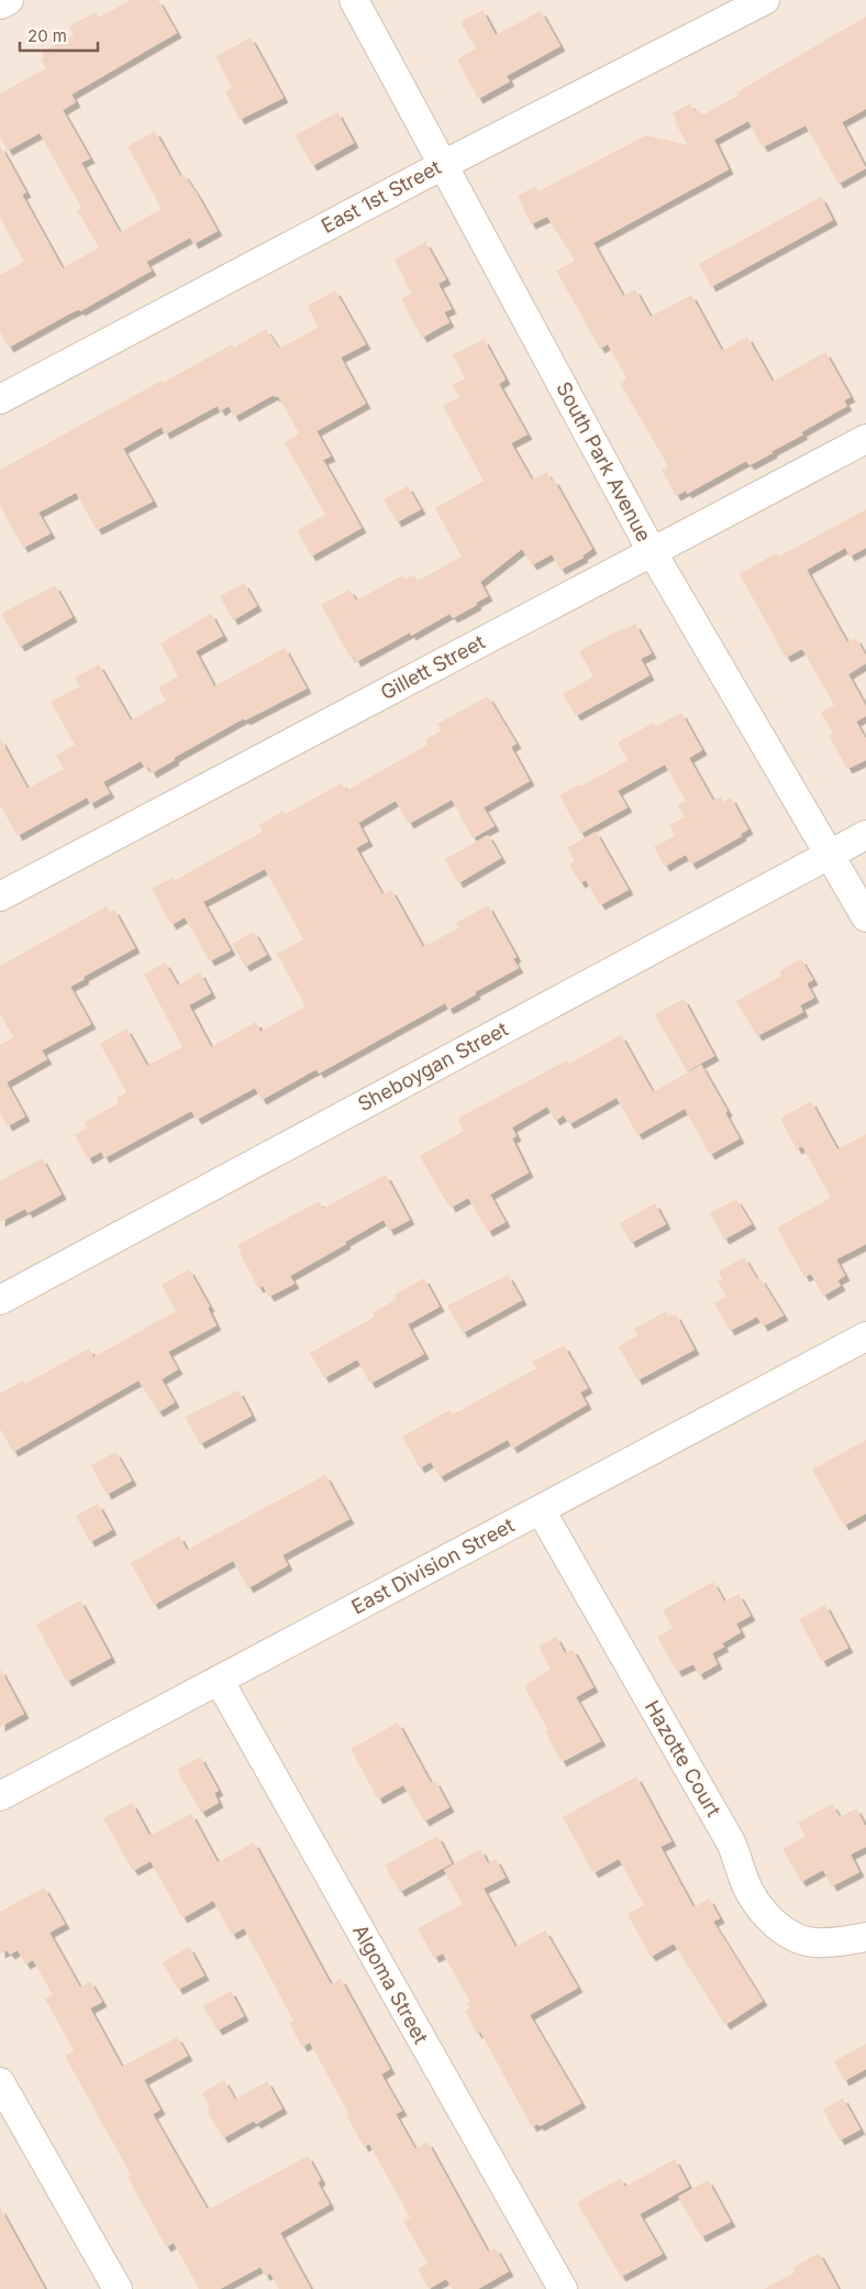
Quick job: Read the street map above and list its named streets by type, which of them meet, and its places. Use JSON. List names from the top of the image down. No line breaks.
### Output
{"streets":{"street":["East 1st Street","South Park Avenue","Gillett Street","Sheboygan Street","East Division Street","Hazotte Court","Algoma Street"]},"crossings":[["East 1st Street","South Park Avenue"],["South Park Avenue","Gillett Street"],["South Park Avenue","Sheboygan Street"],["East Division Street","Hazotte Court"],["East Division Street","Algoma Street"]],"scale_bar":"20 m"}
